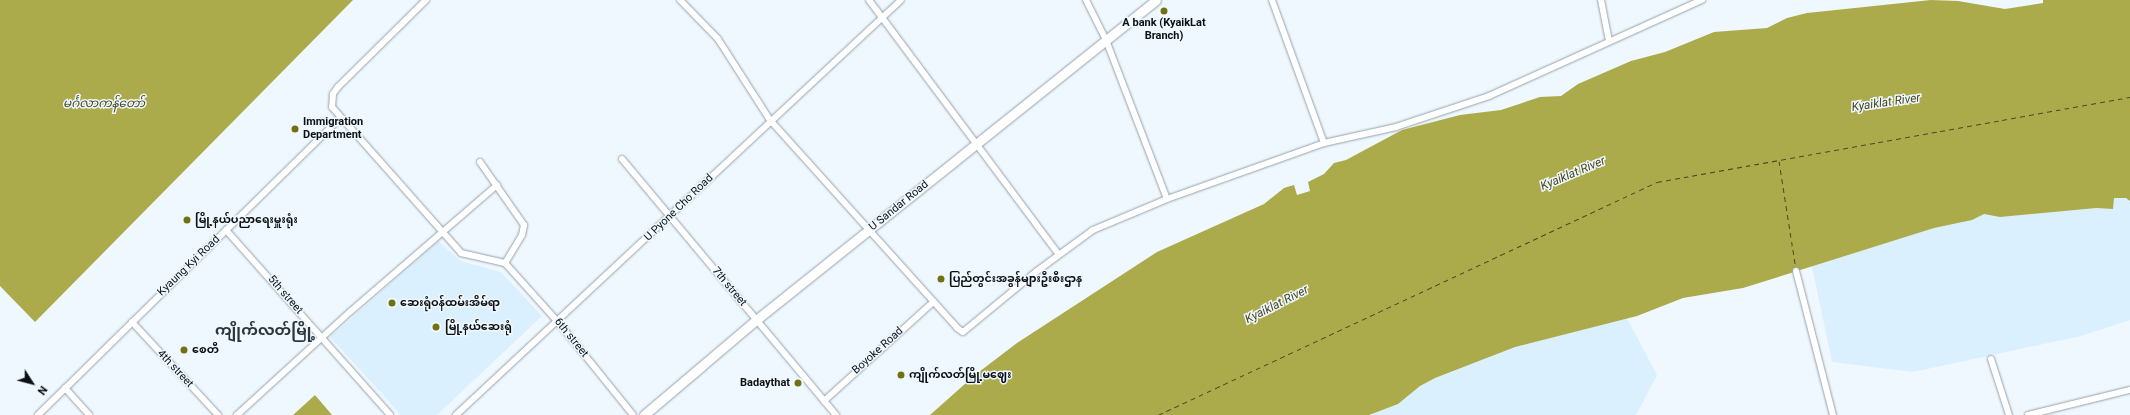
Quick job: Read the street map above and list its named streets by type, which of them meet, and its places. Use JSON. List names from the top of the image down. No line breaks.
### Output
{"streets":{"main road":["U Sandar Road"],"street":["U Pyone Cho Road","Kyaung Kyi Road","7th street","5th street","6th street","Boyoke Road","4th street"]},"crossings":[["U Sandar Road","7th street"],["U Pyone Cho Road","7th street"],["U Pyone Cho Road","6th street"],["Kyaung Kyi Road","5th street"],["Kyaung Kyi Road","4th street"],["7th street","Boyoke Road"]],"districts":["ကျိုက်လတ်မြို့"],"water":["Kyaiklat River","မင်္ဂလာကန်တော်"],"places":["A bank (KyaikLat Branch)","Immigration Department","မြို့နယ်ပညာရေးမှူးရုံး","ပြည်တွင်းအခွန်များဦးစီးဌာန","ဆေးရုံဝန်ထမ်းအိမ်ရာ","မြို့နယ်ဆေးရုံ","စေတီ","ကျိုက်လတ်မြို့မဈေး","Badaythat"],"north":"bottom right"}
